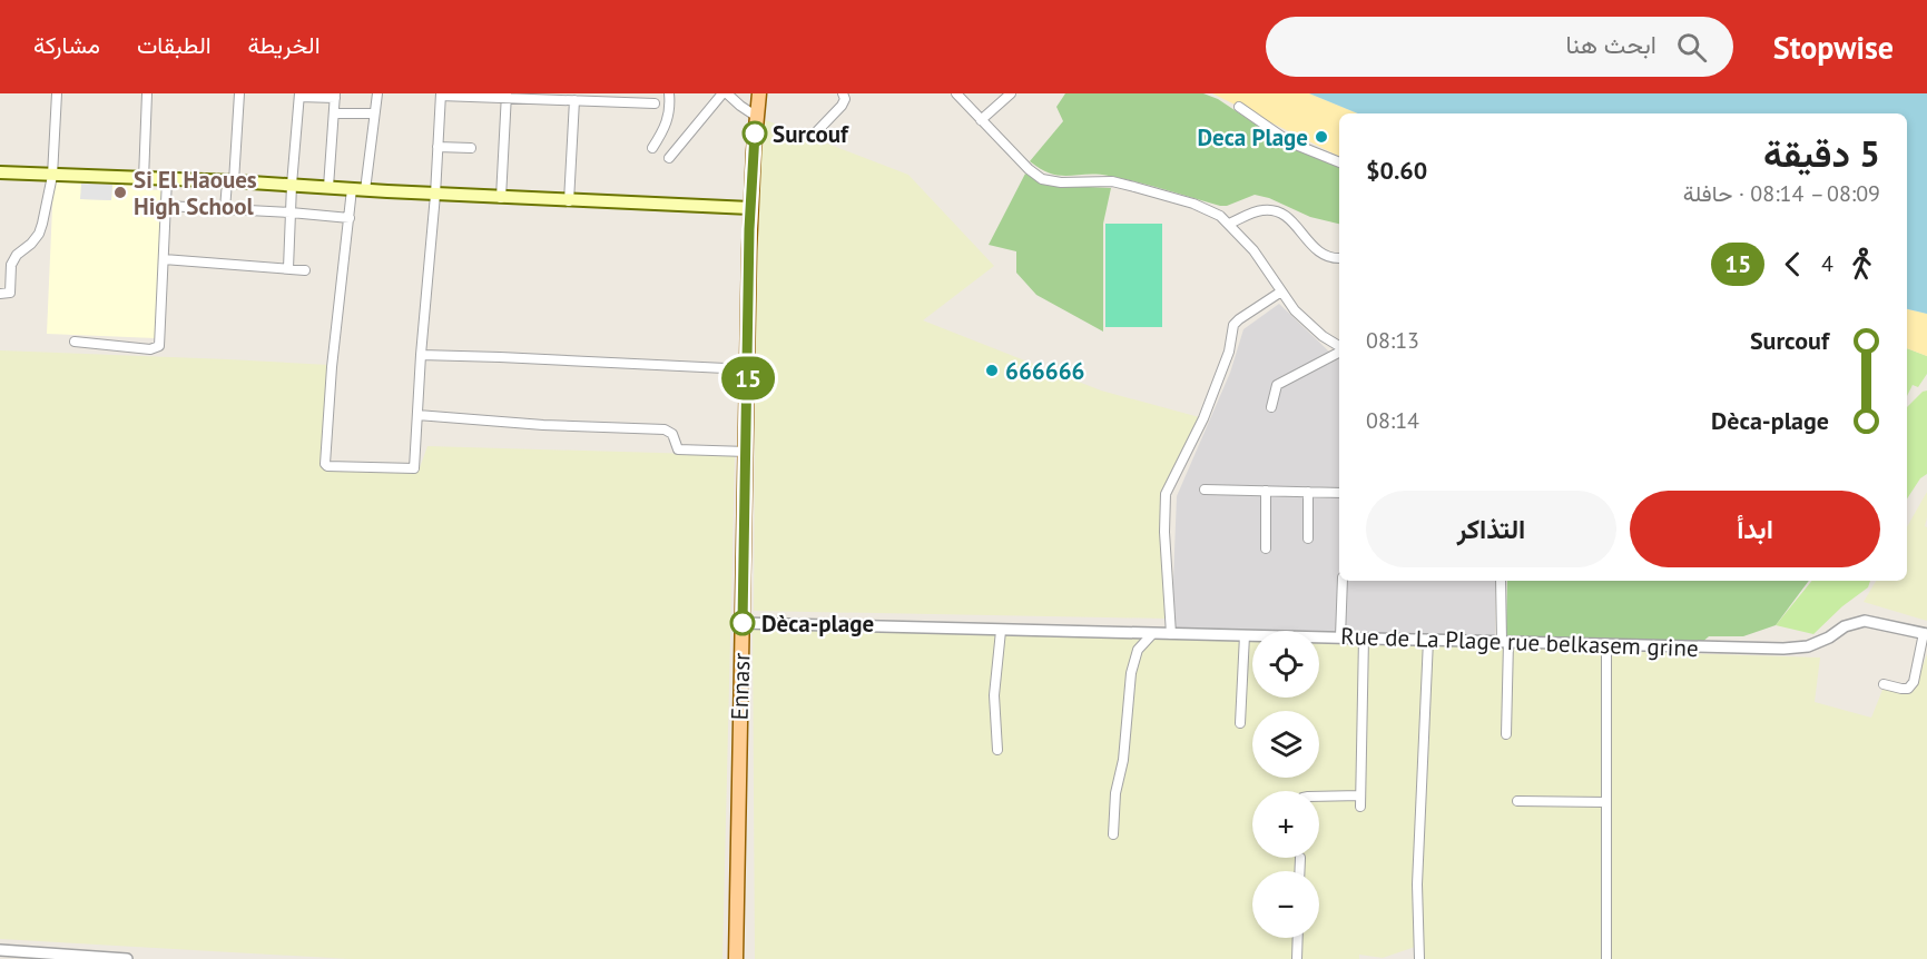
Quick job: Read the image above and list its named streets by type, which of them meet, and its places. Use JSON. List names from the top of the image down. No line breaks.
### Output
{"streets":{"main road":["Ennasr"],"street":["Rue de La Plage rue belkasem grine"]},"crossings":[["Rue de La Plage rue belkasem grine","Ennasr"]],"places":["Surcouf","Deca Plage","Si El Haoues High School","666666","Dèca-plage"],"lines":["bus line 15"],"page":{"header":"Stopwise","search":"ابحث هنا","nav":["الخريطة","الطبقات","مشاركة"],"on_map":"15","heading":["5 دقيقة","08:09 – 08:14 · حافلة","$0.60"],"legs":["4","15"],"list":[{"name":"Surcouf","value":"08:13"},{"name":"Dèca-plage","value":"08:14"}],"buttons":["ابدأ","التذاكر"],"map_buttons":["+","−"]}}
